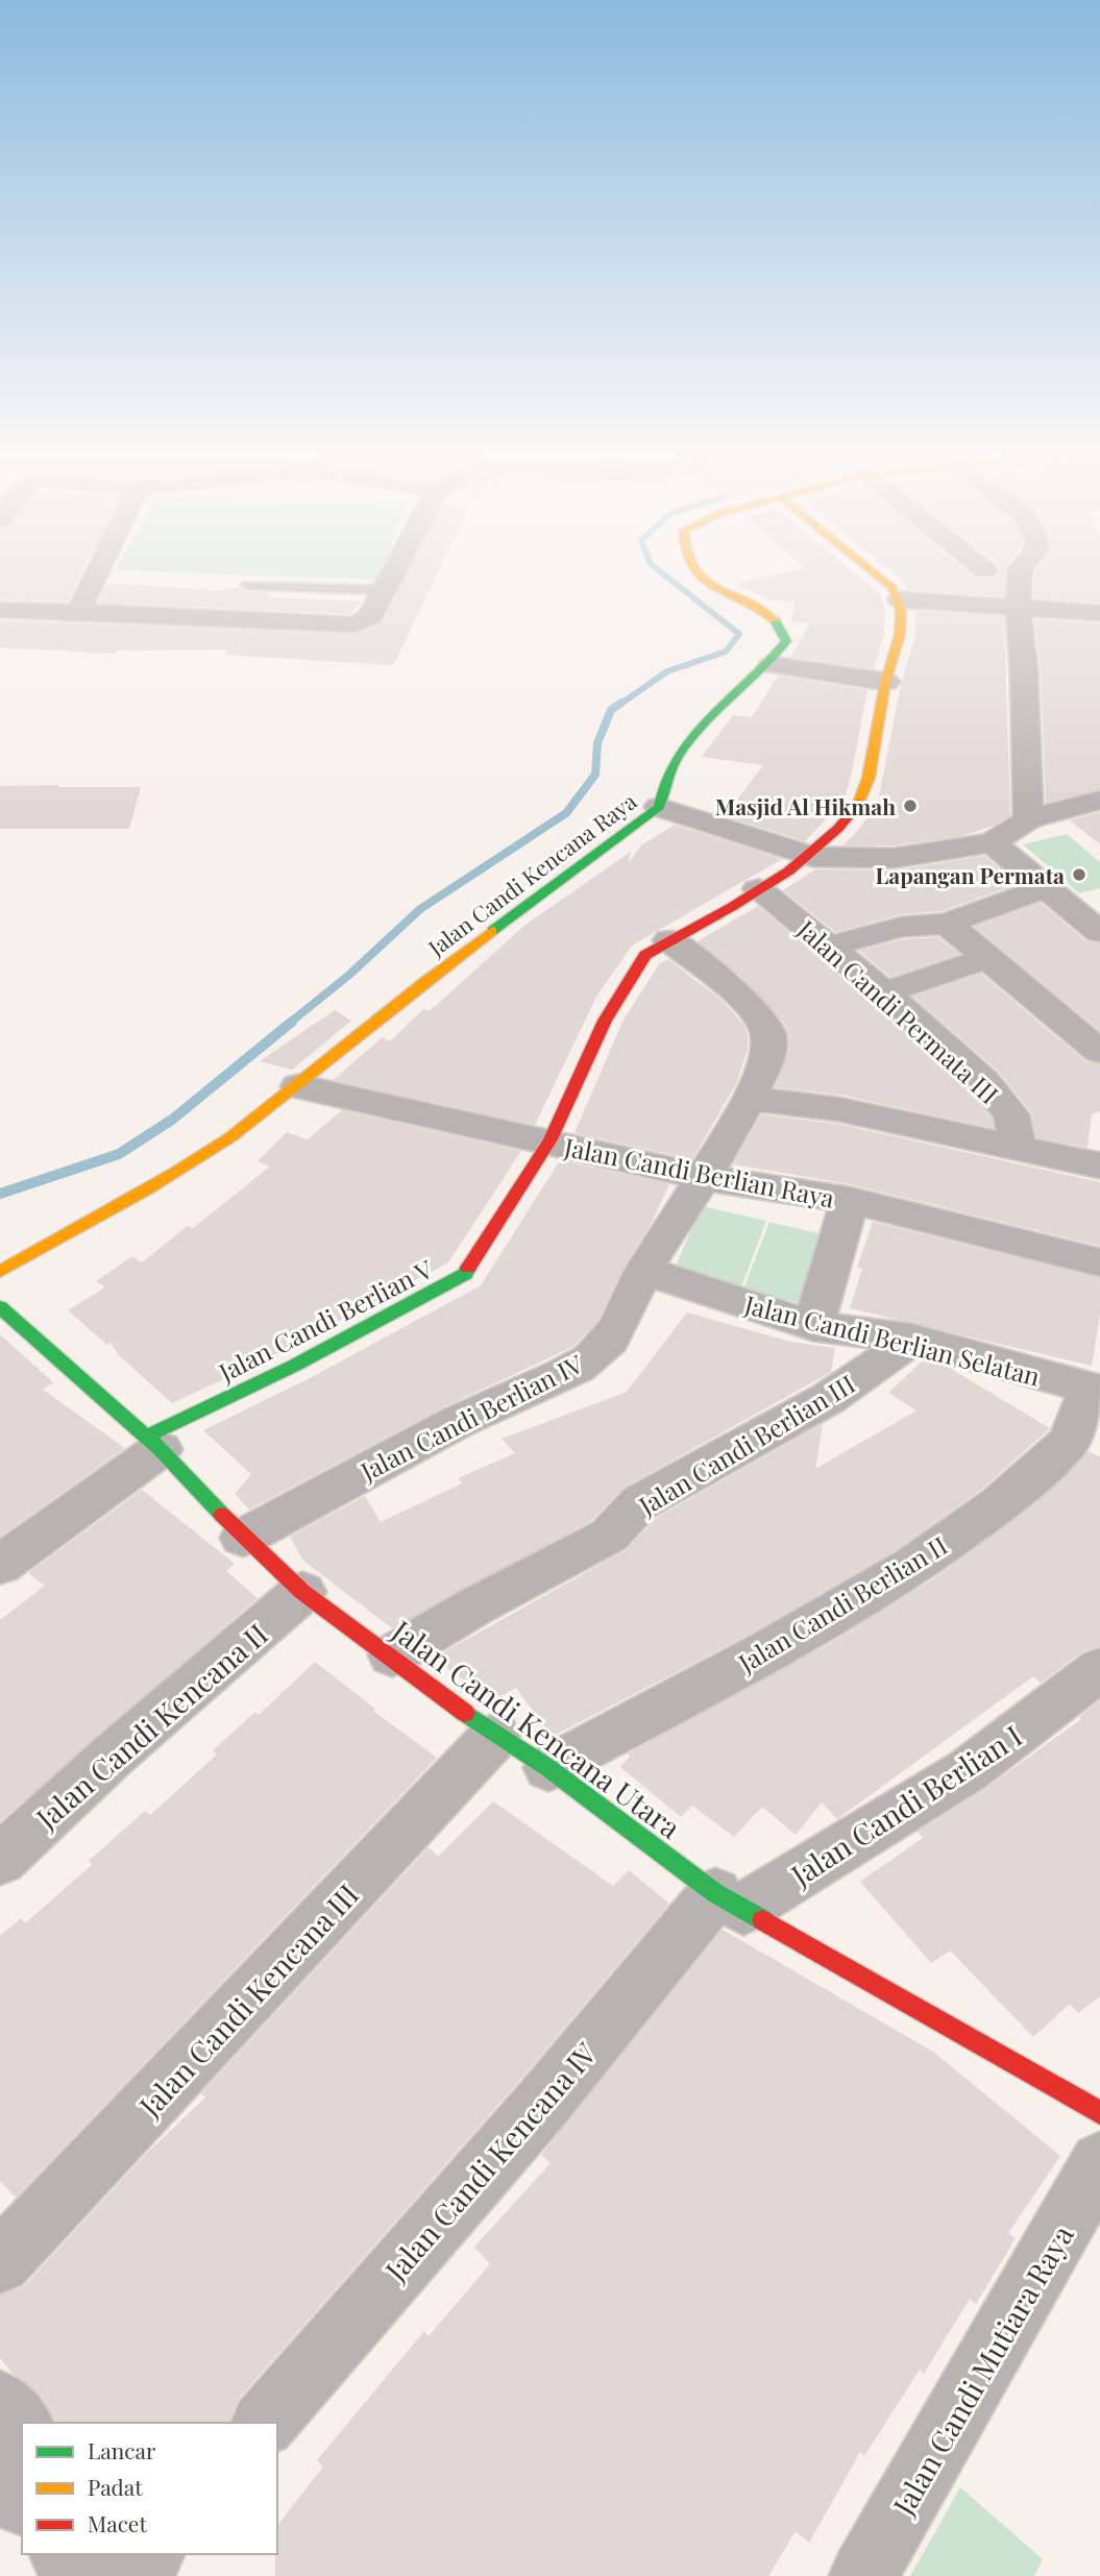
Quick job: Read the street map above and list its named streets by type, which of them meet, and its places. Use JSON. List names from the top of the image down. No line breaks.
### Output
{"streets":{"street":["Jalan Candi Kencana Raya","Jalan Candi Permata III","Jalan Candi Berlian Raya","Jalan Candi Berlian V","Jalan Candi Berlian Selatan","Jalan Candi Berlian IV","Jalan Candi Berlian III","Jalan Candi Berlian II","Jalan Candi Kencana II","Jalan Candi Kencana Utara","Jalan Candi Berlian I","Jalan Candi Kencana III","Jalan Candi Kencana IV","Jalan Candi Mutiara Raya"]},"crossings":[["Jalan Candi Kencana Raya","Jalan Candi Berlian Raya"],["Jalan Candi Permata III","Jalan Candi Berlian V"],["Jalan Candi Berlian Raya","Jalan Candi Berlian V"],["Jalan Candi Berlian Raya","Jalan Candi Berlian IV"],["Jalan Candi Berlian V","Jalan Candi Berlian IV"],["Jalan Candi Berlian V","Jalan Candi Kencana Utara"],["Jalan Candi Berlian Selatan","Jalan Candi Berlian IV"],["Jalan Candi Berlian Selatan","Jalan Candi Berlian III"],["Jalan Candi Berlian Selatan","Jalan Candi Berlian II"],["Jalan Candi Berlian IV","Jalan Candi Kencana Utara"],["Jalan Candi Berlian III","Jalan Candi Kencana Utara"],["Jalan Candi Berlian II","Jalan Candi Kencana Utara"],["Jalan Candi Kencana II","Jalan Candi Kencana Utara"],["Jalan Candi Kencana Utara","Jalan Candi Berlian I"],["Jalan Candi Kencana Utara","Jalan Candi Kencana III"],["Jalan Candi Kencana Utara","Jalan Candi Kencana IV"],["Jalan Candi Berlian I","Jalan Candi Kencana IV"]],"places":["Masjid Al Hikmah","Lapangan Permata"],"legend":["Lancar","Padat","Macet"]}
